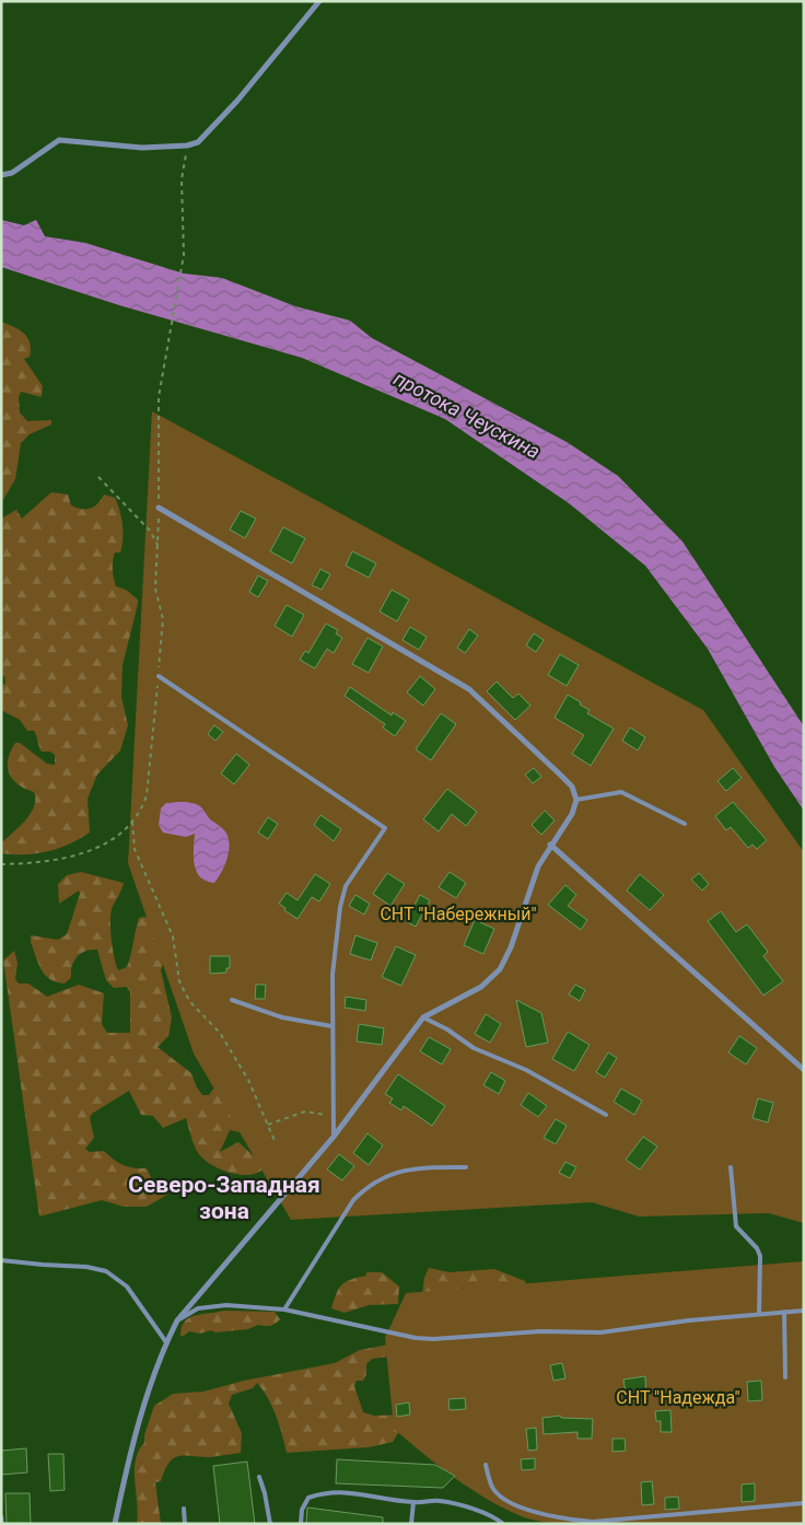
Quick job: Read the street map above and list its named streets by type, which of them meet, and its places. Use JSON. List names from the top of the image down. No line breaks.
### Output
{"districts":["Северо-Западная зона"],"water":["протока Чеускина"],"parks":["СНТ \"Набережный\"","СНТ \"Надежда\""]}
